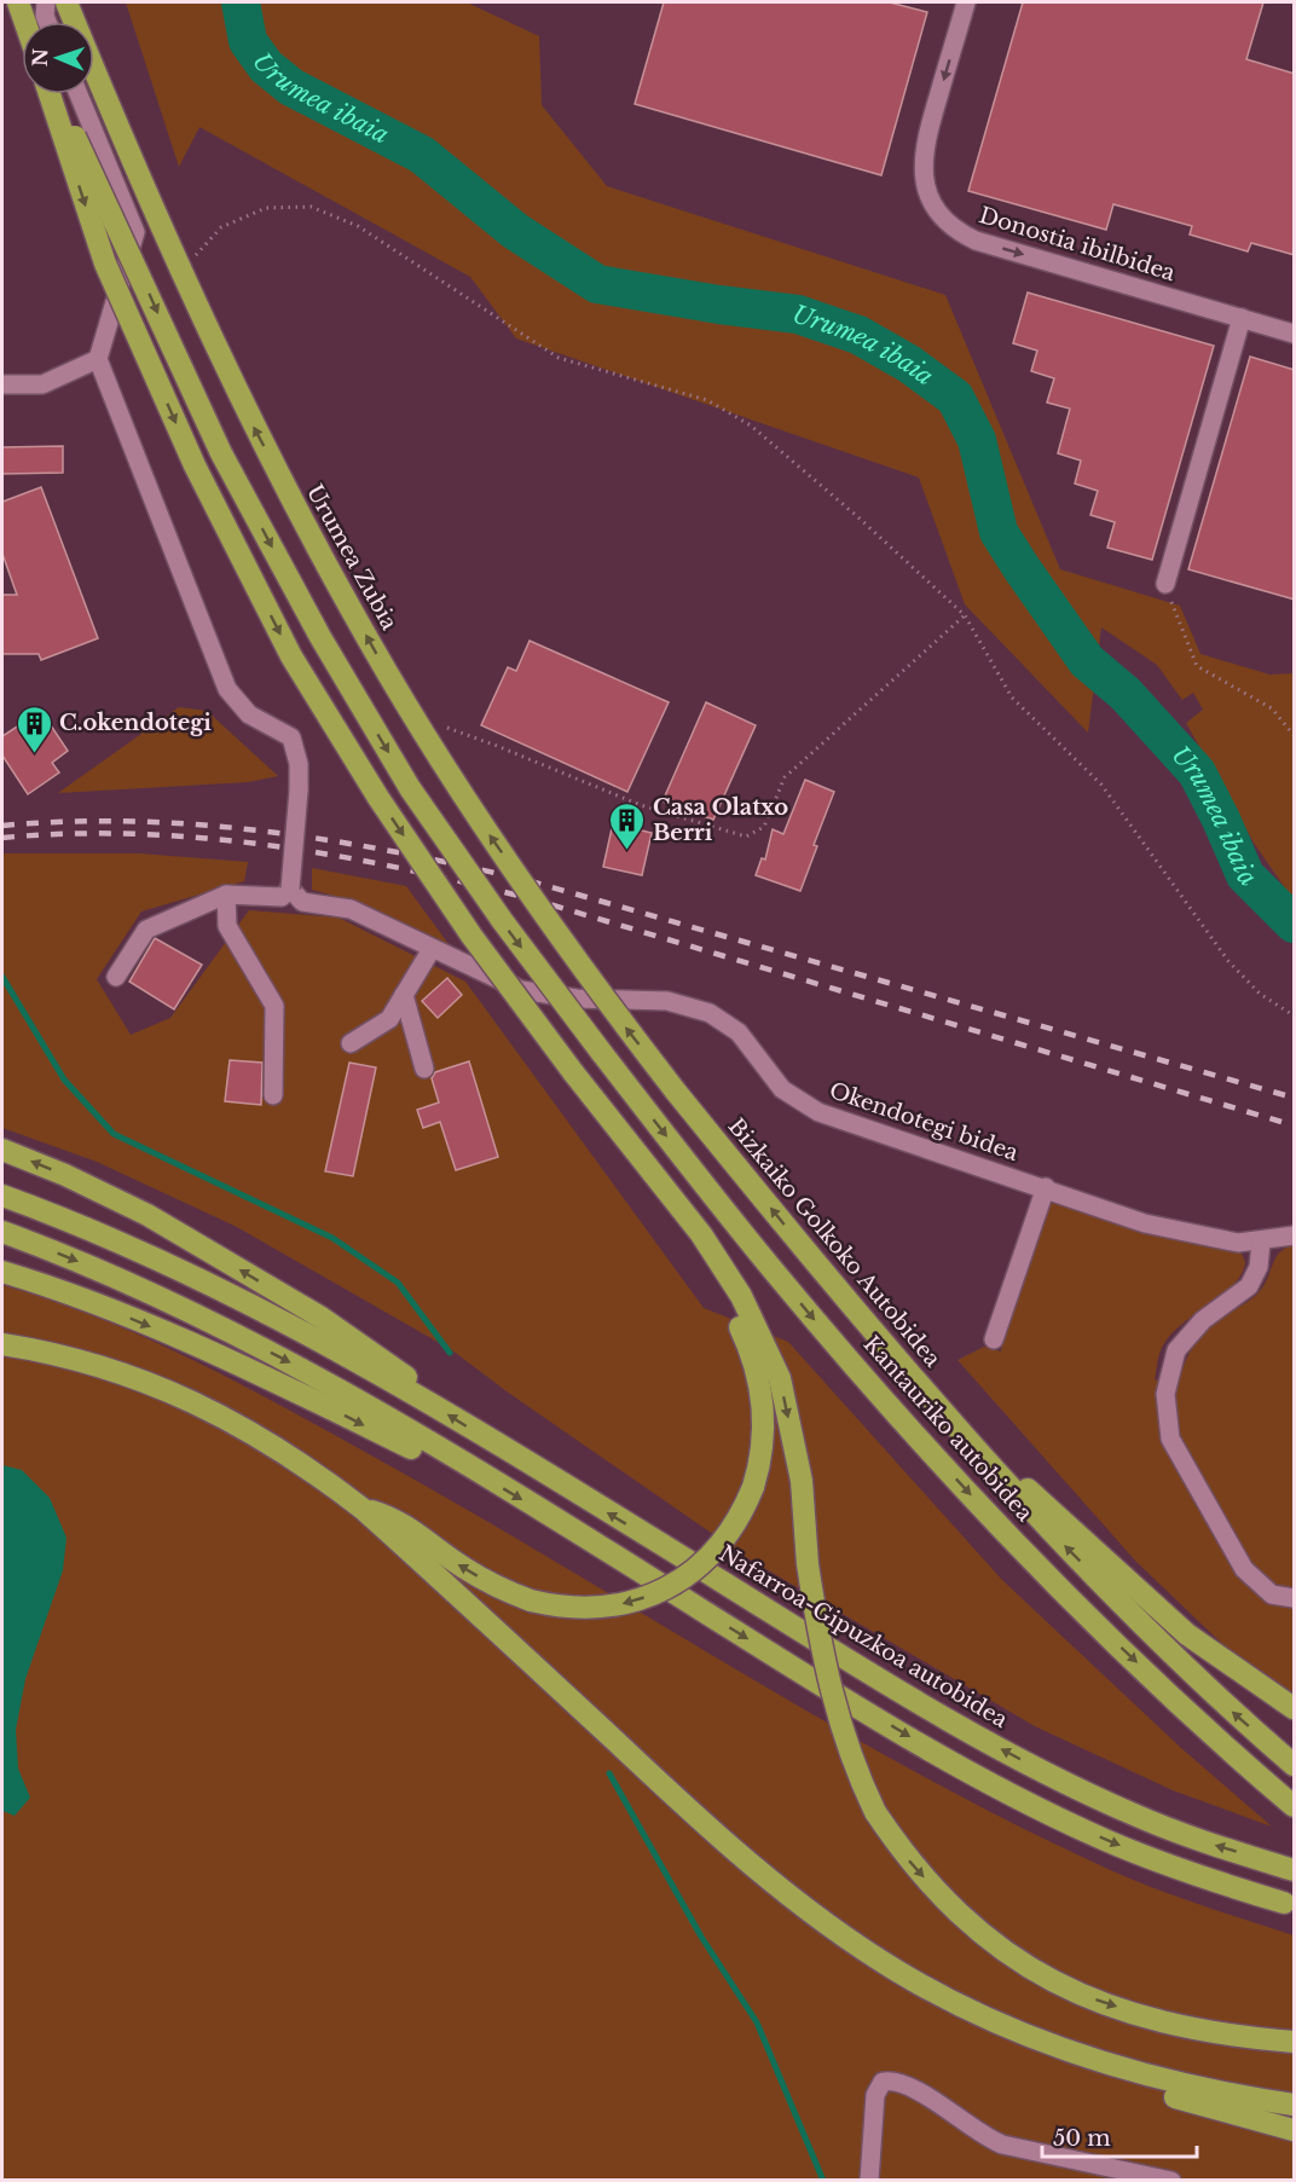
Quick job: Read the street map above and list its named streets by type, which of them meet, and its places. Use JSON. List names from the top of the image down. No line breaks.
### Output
{"streets":{"highway":["Urumea Zubia","Bizkaiko Golkoko Autobidea","Kantauriko autobidea","Nafarroa-Gipuzkoa autobidea"],"street":["Donostia ibilbidea","Okendotegi bidea"]},"crossings":[["Urumea Zubia","Bizkaiko Golkoko Autobidea"],["Bizkaiko Golkoko Autobidea","Kantauriko autobidea"]],"water":["Urumea ibaia"],"places":{"building":["C.okendotegi","Casa Olatxo Berri"]},"scale_bar":"50 m","north":"left"}
